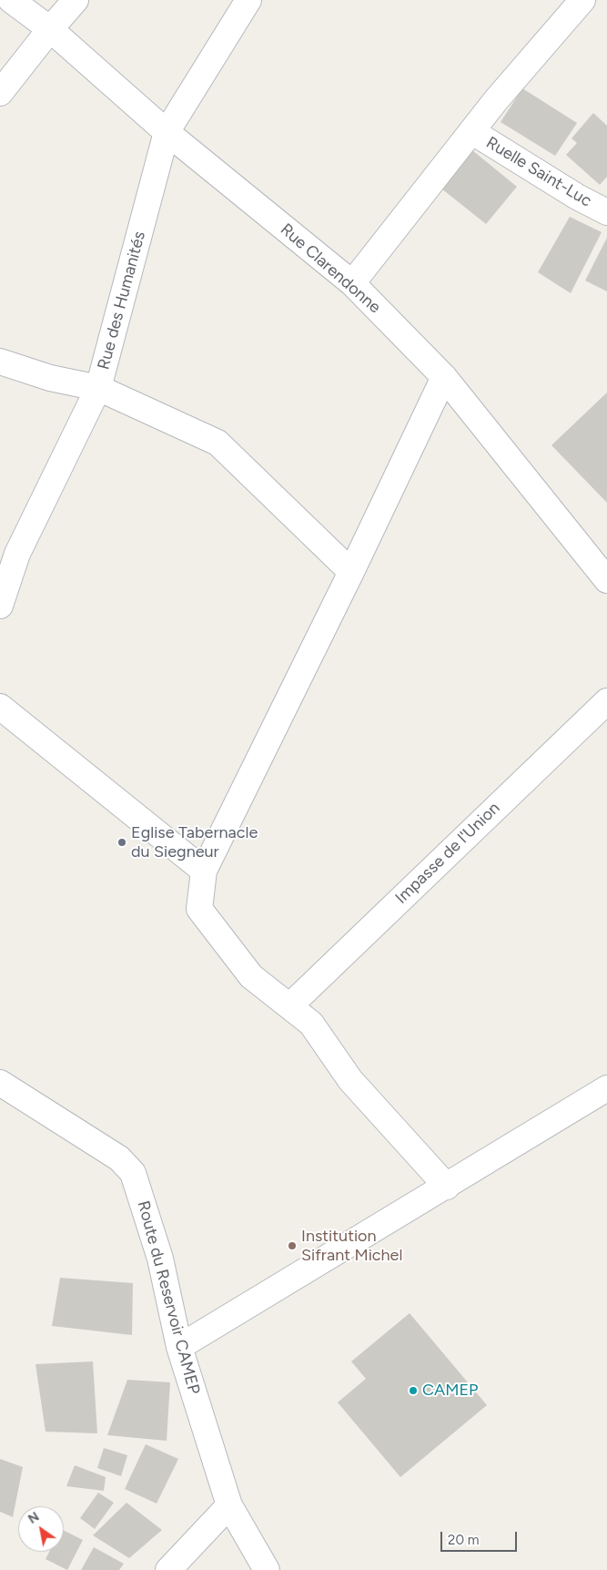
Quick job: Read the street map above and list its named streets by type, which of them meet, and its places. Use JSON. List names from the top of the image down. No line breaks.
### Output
{"streets":{"street":["Ruelle Saint-Luc","Rue Clarendonne","Rue des Humanités","Impasse de l'Union","Route du Reservoir CAMEP"]},"crossings":[["Rue Clarendonne","Rue des Humanités"]],"places":["Eglise Tabernacle du Siegneur","Institution Sifrant Michel","CAMEP"],"scale_bar":"20 m","north":"top left"}
